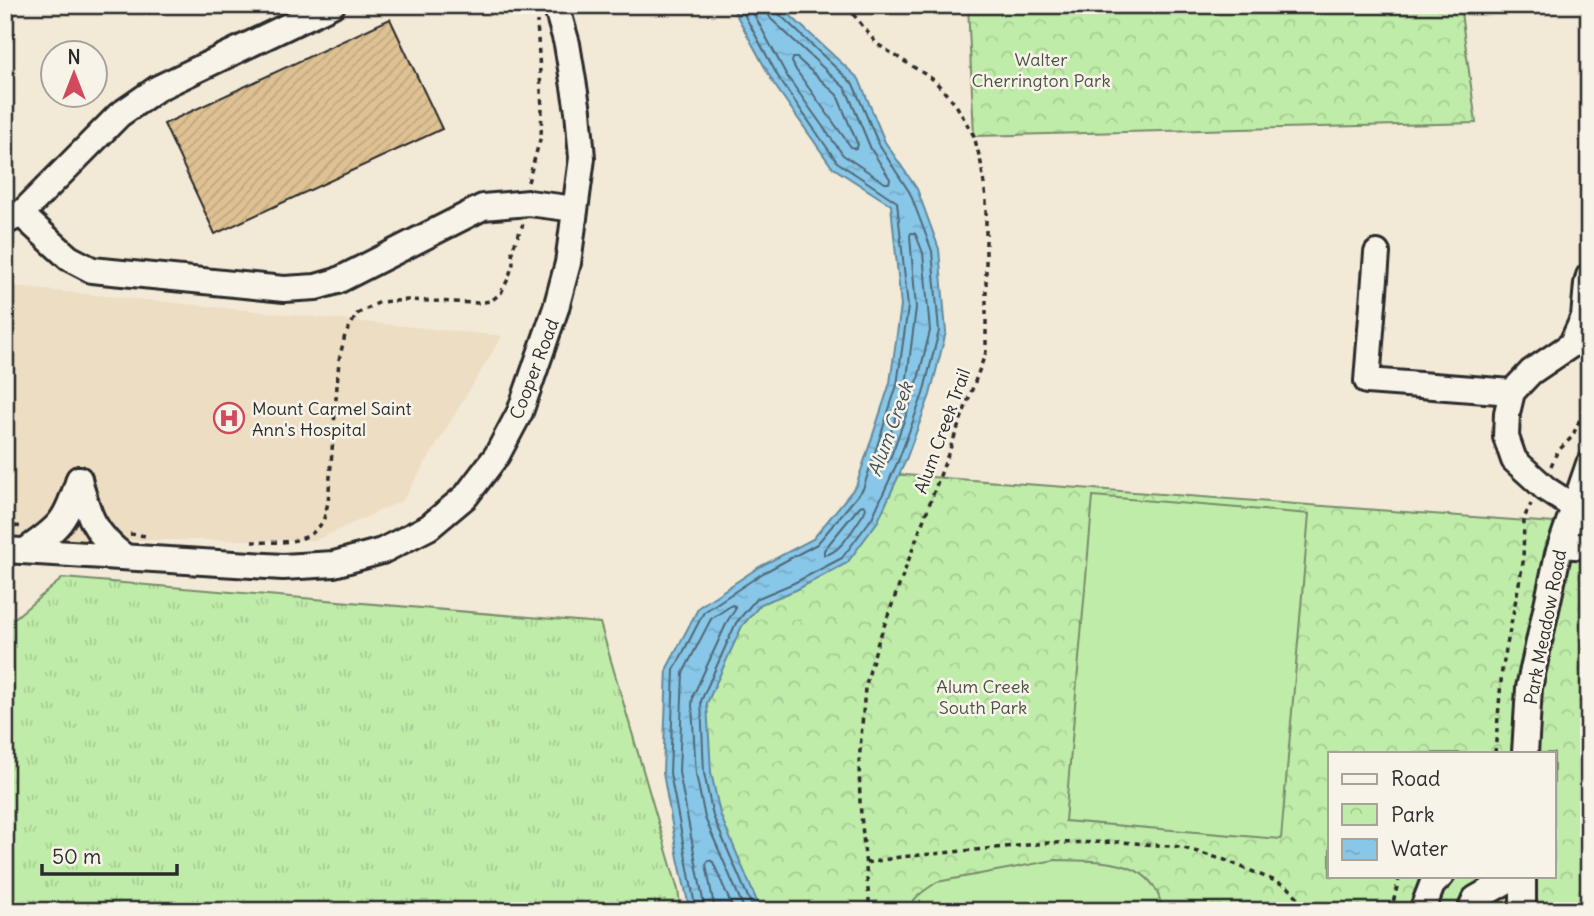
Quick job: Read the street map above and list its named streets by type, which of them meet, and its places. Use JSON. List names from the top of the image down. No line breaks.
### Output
{"streets":{"street":["Cooper Road","Park Meadow Road"],"path":["Alum Creek Trail"]},"water":["Alum Creek"],"parks":["Walter Cherrington Park","Alum Creek South Park"],"places":{"hospital":["Mount Carmel Saint Ann's Hospital"]},"legend":["Road","Park","Water"],"scale_bar":"50 m","north":"top"}
